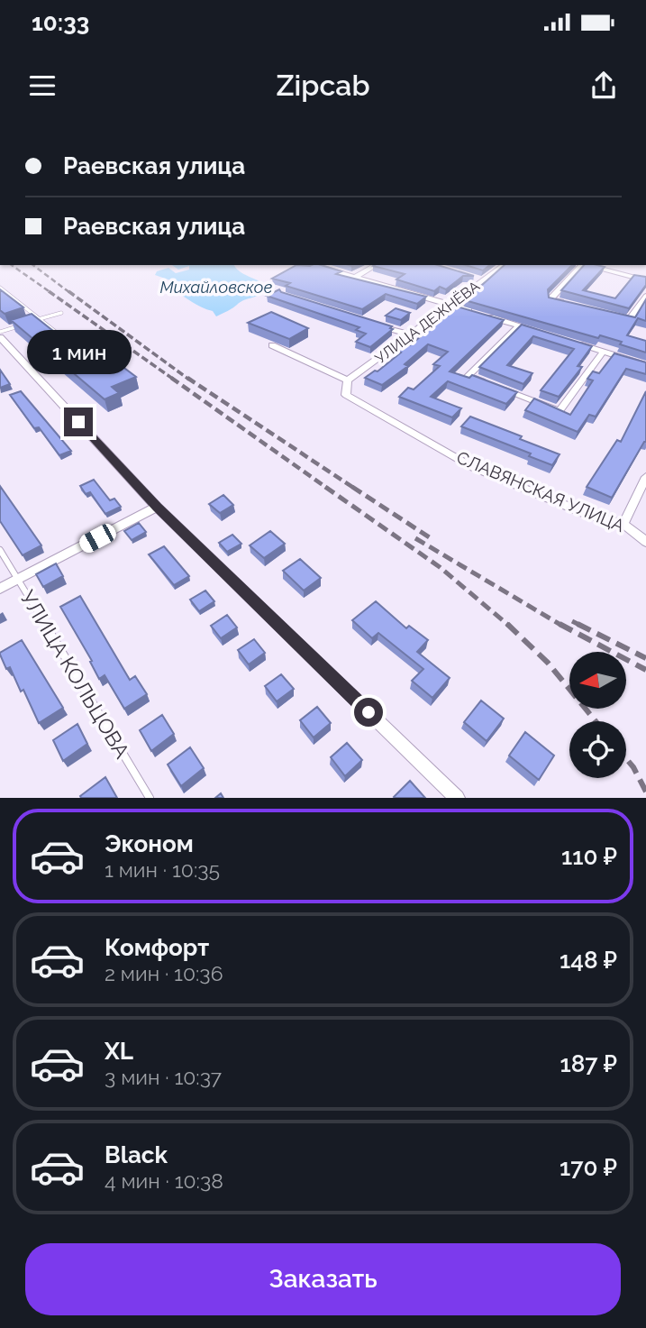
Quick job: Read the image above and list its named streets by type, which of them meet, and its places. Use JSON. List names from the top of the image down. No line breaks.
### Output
{"streets":{"street":["УЛИЦА ДЕЖНЁВА","СЛАВЯНСКАЯ УЛИЦА"],"lane":["УЛИЦА КОЛЬЦОВА"]},"crossings":[["УЛИЦА ДЕЖНЁВА","СЛАВЯНСКАЯ УЛИЦА"]],"water":["Михайловское"],"north":"left","page":{"status":"10:33","header":"Zipcab","banner":["Раевская улица","Раевская улица"],"bubble":"1 мин","list":[{"name":"Эконом","note":"1 мин · 10:35","value":"110 ₽"},{"name":"Комфорт","note":"2 мин · 10:36","value":"148 ₽"},{"name":"XL","note":"3 мин · 10:37","value":"187 ₽"},{"name":"Black","note":"4 мин · 10:38","value":"170 ₽"}],"buttons":"Заказать"}}
